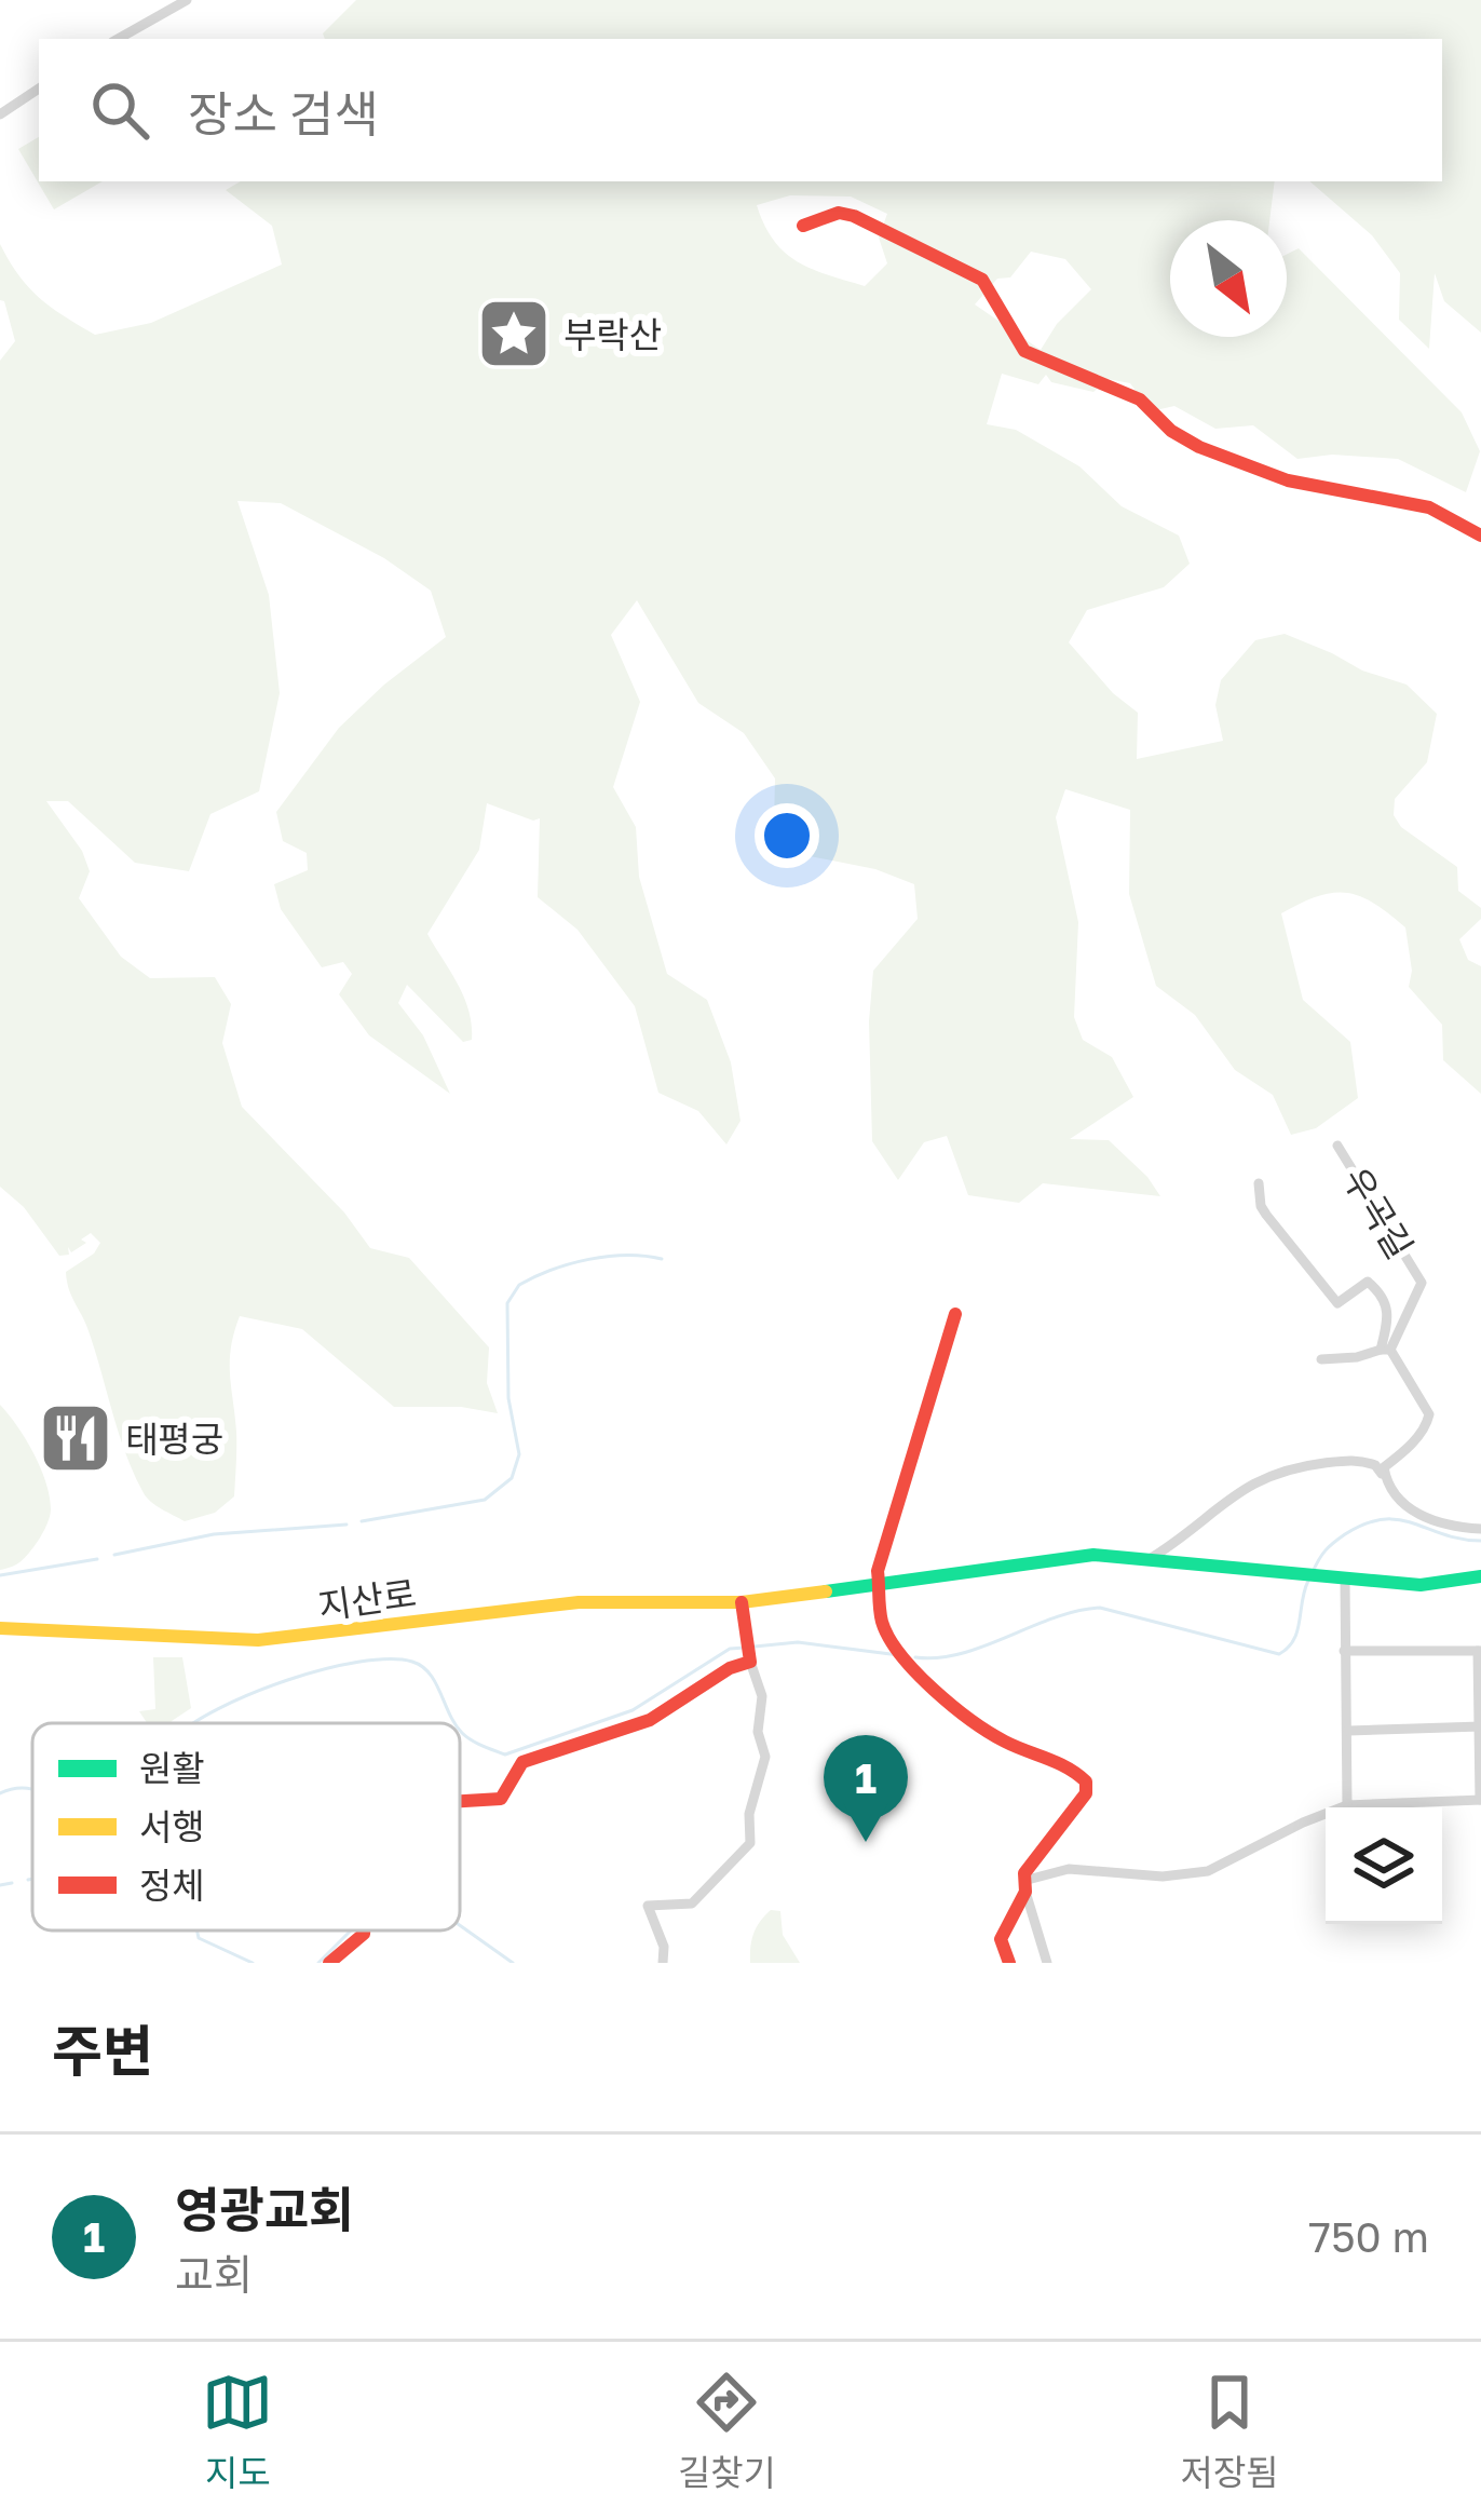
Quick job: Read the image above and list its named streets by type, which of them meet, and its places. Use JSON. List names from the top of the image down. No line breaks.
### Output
{"streets":{"street":["우곡길","지산로"]},"places":{"place":["부락산"],"restaurant":["태평궁"]},"legend":["원활","서행","정체"],"north":"bottom right","page":{"search":"장소 검색","pins":"1","heading":"주변","list":[{"mark":"1","name":"영광교회","note":"교회","value":"750 m"}],"nav":["지도","길찾기","저장됨"]}}
